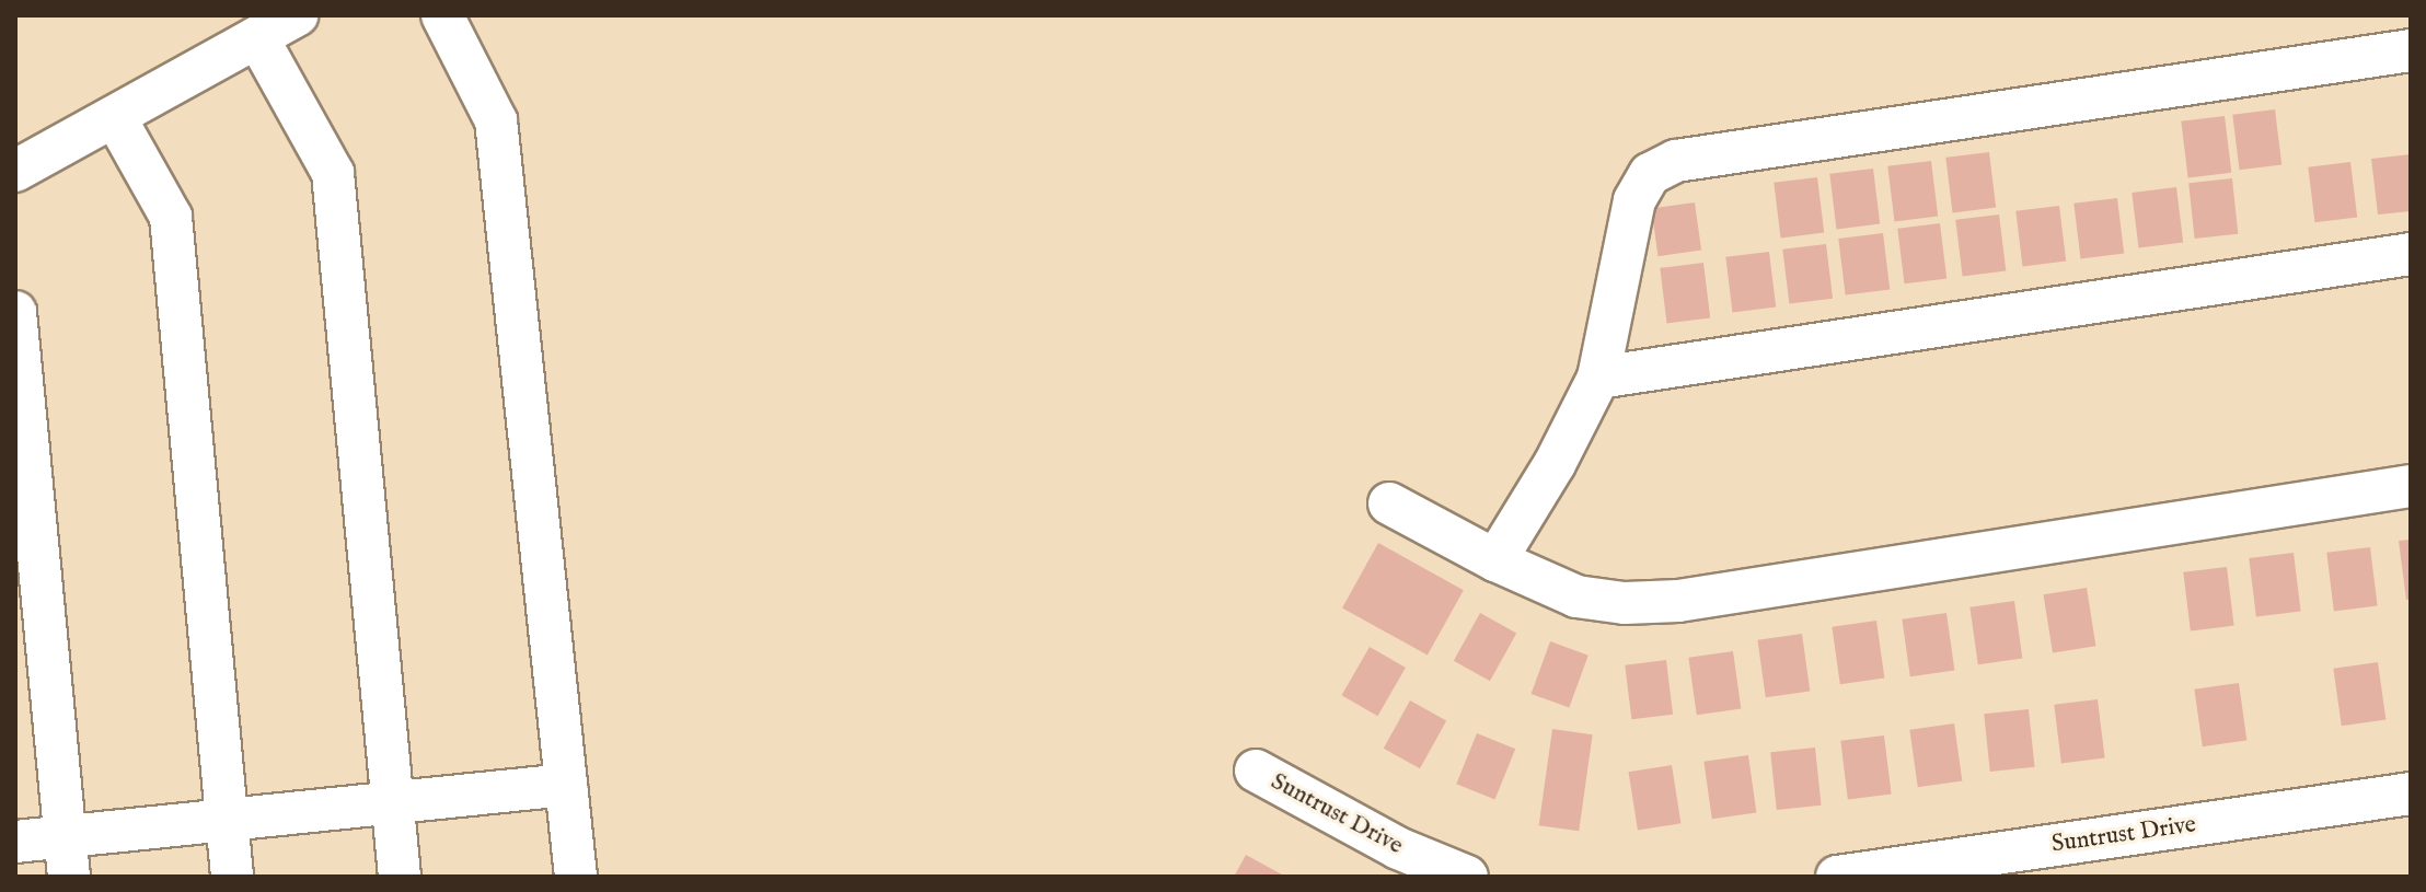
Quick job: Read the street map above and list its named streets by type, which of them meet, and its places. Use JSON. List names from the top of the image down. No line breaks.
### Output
{"streets":{"street":["Suntrust Drive"]}}
